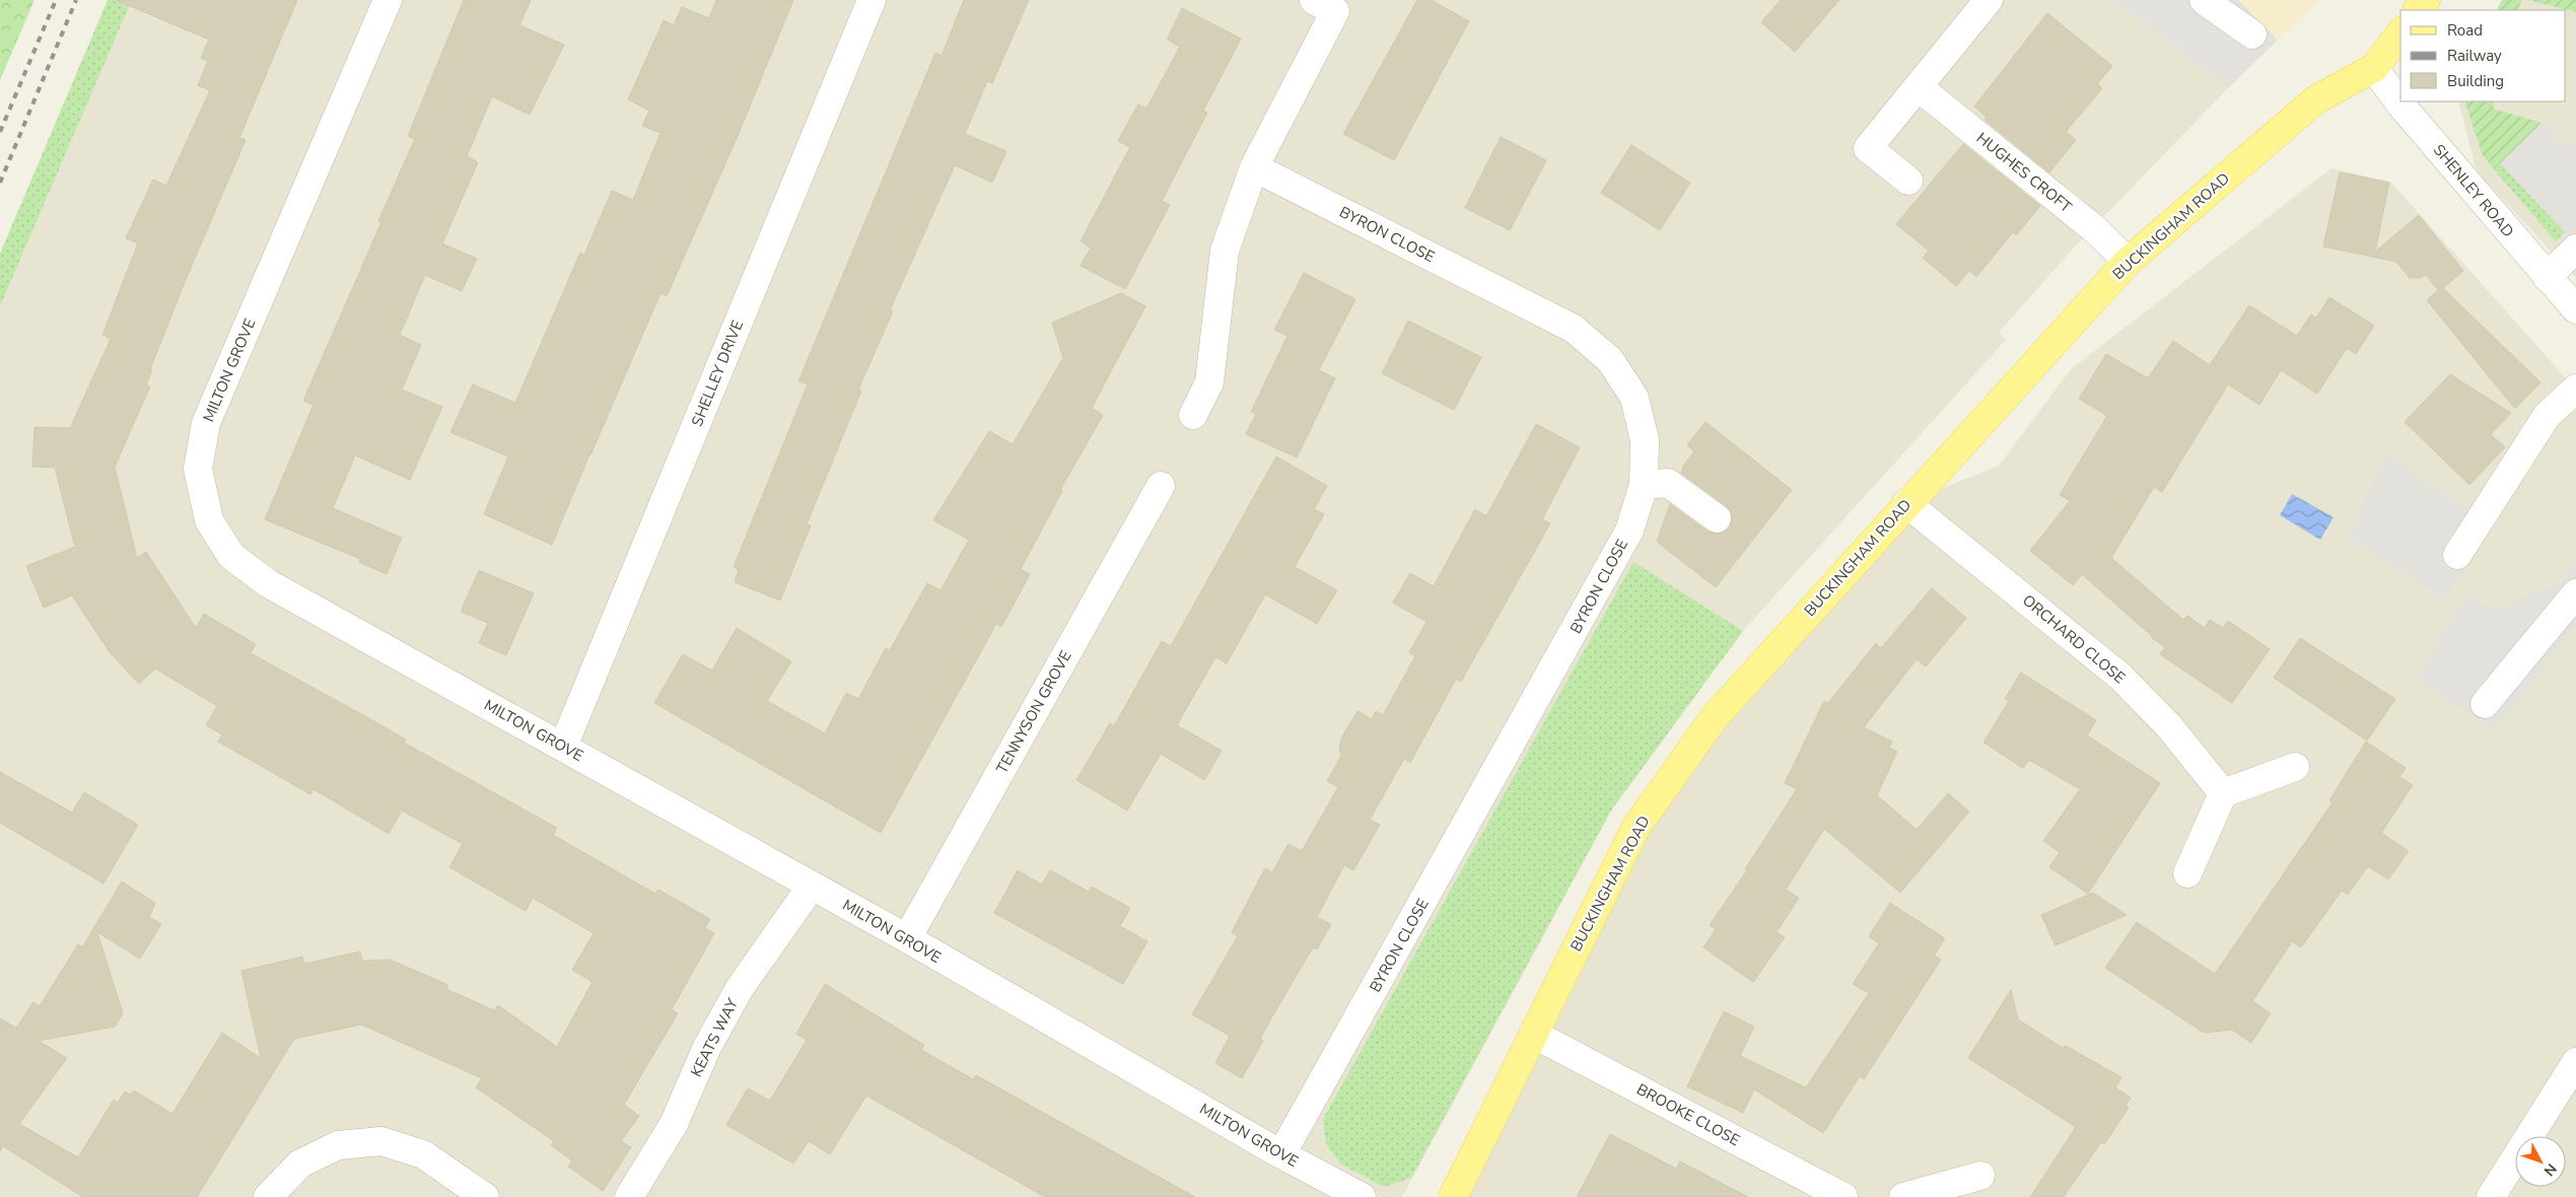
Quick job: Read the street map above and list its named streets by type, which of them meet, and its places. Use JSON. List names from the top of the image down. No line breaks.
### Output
{"streets":{"main road":["BUCKINGHAM ROAD"],"street":["HUGHES CROFT","SHENLEY ROAD","BYRON CLOSE","MILTON GROVE","SHELLEY DRIVE","ORCHARD CLOSE","TENNYSON GROVE","KEATS WAY","BROOKE CLOSE"]},"crossings":[["HUGHES CROFT","BUCKINGHAM ROAD"],["SHENLEY ROAD","BUCKINGHAM ROAD"],["BUCKINGHAM ROAD","ORCHARD CLOSE"],["BUCKINGHAM ROAD","BROOKE CLOSE"],["BYRON CLOSE","MILTON GROVE"],["MILTON GROVE","SHELLEY DRIVE"],["MILTON GROVE","TENNYSON GROVE"],["MILTON GROVE","KEATS WAY"]],"legend":["Road","Railway","Building"],"north":"bottom right"}
